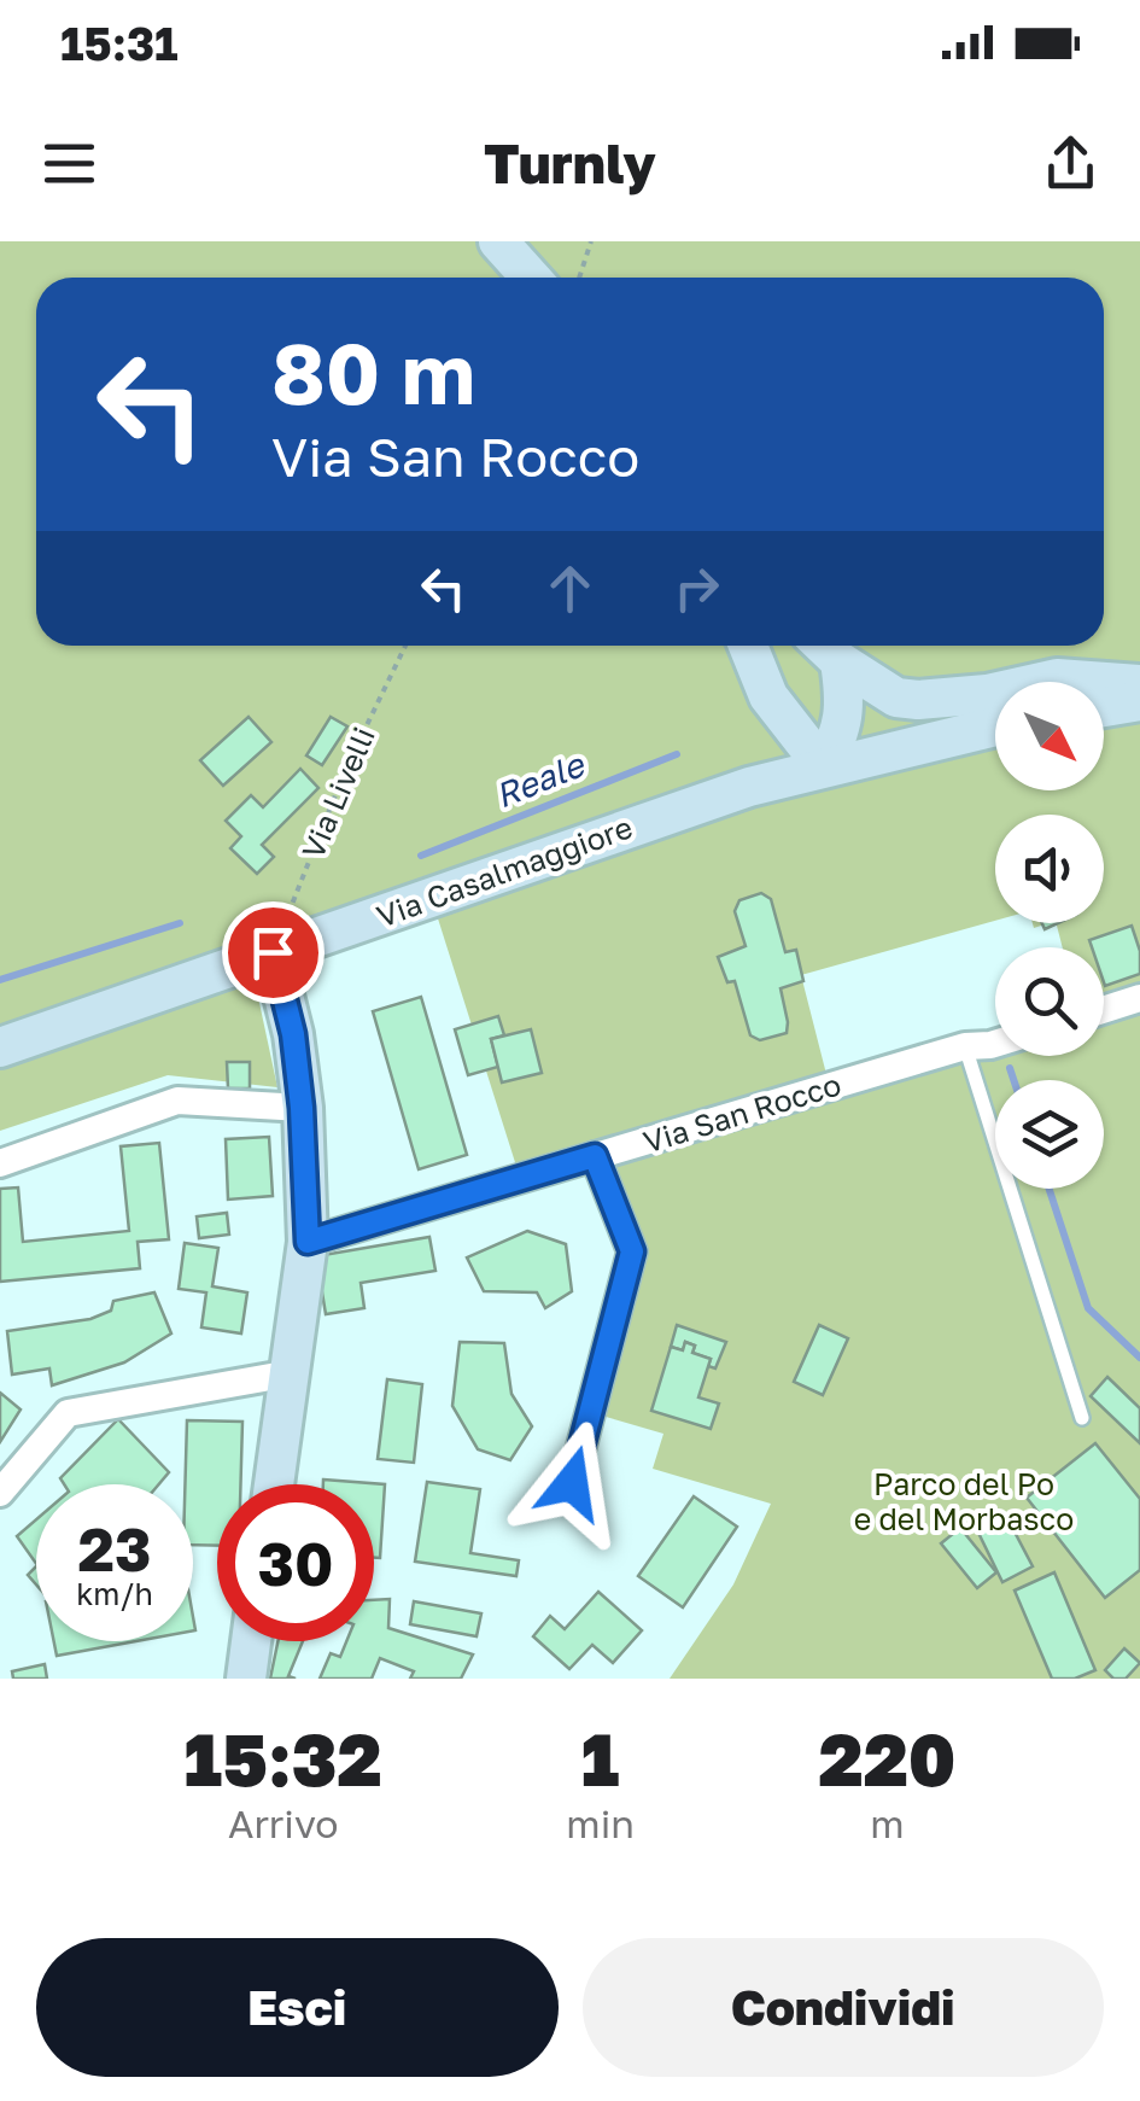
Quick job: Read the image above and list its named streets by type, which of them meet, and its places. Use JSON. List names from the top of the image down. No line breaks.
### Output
{"streets":{"main road":["Via Casalmaggiore"],"street":["Via San Rocco"],"path":["Via Livelli"]},"crossings":[["Via Livelli","Via Casalmaggiore"]],"water":["Reale"],"parks":["Parco del Po e del Morbasco"],"north":"bottom right","page":{"status":"15:31","header":"Turnly","turn":["80 m","Via San Rocco"],"speed":"23 km/h","limit":"30","eta":["15:32","Arrivo","1","min","220","m"],"buttons":["Esci","Condividi"]}}
